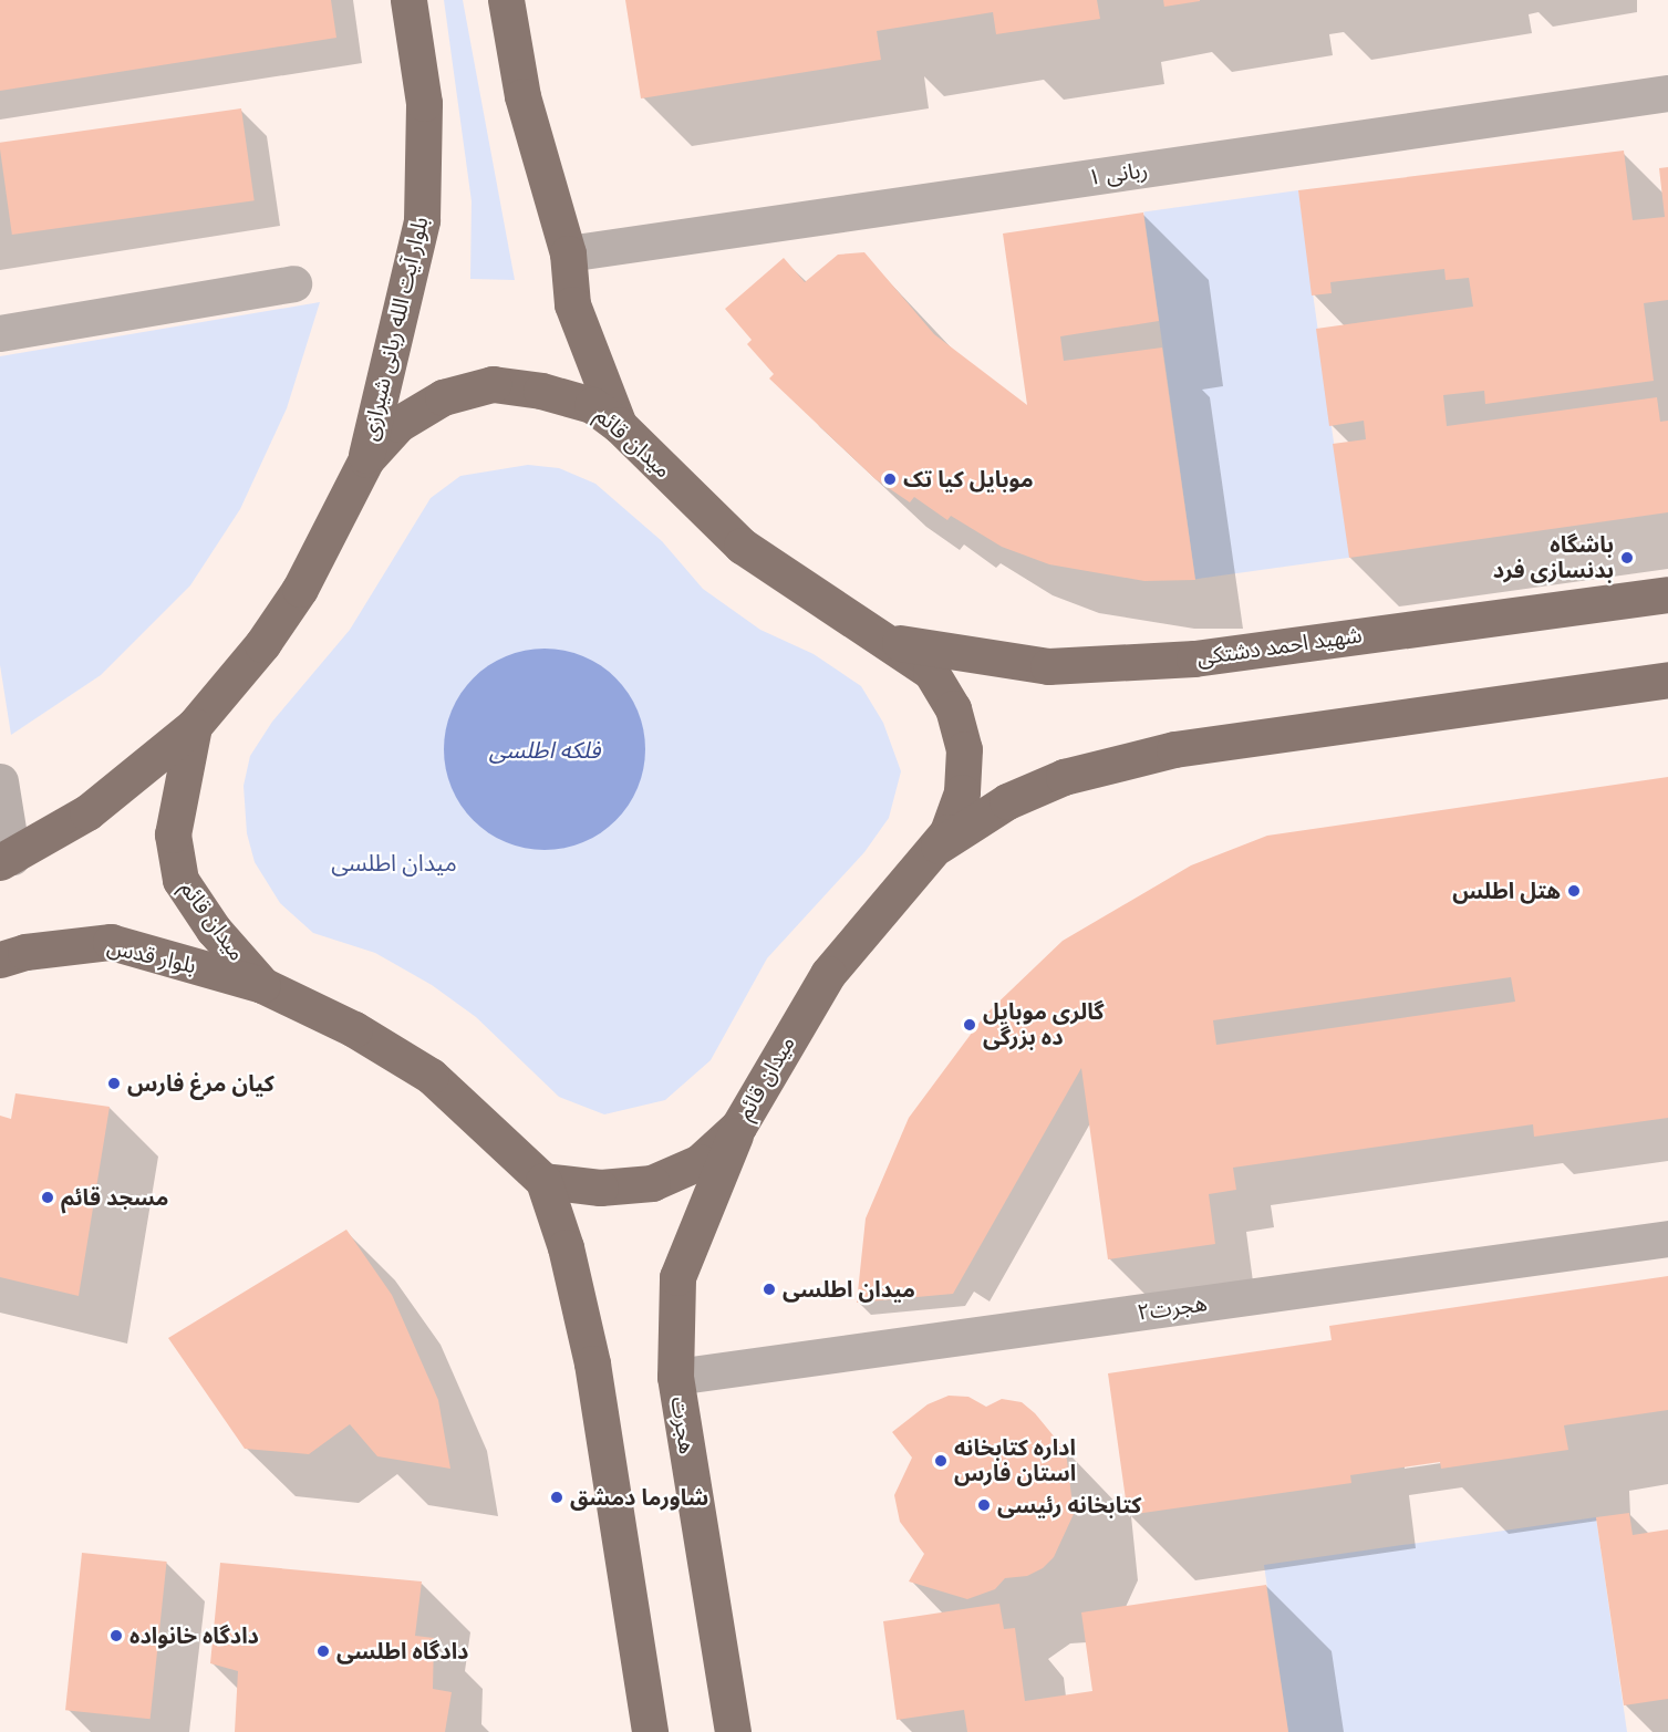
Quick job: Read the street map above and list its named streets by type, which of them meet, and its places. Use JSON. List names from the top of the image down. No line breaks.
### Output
{"streets":{"main road":["بلوار آیت الله ربانی شیرازی","میدان قائم","شهید احمد دشتکی","بلوار قدس","هجرت"],"street":["ربانی ۱","هجرت۲"]},"crossings":[["بلوار آیت الله ربانی شیرازی","میدان قائم"],["میدان قائم","شهید احمد دشتکی"],["میدان قائم","بلوار قدس"],["میدان قائم","هجرت"],["هجرت۲","هجرت"]],"districts":["میدان اطلسی"],"water":["فلکه اطلسی"],"places":["موبایل کیا تک","باشگاه بدنسازی فرد","هتل اطلس","گالری موبایل ده بزرگی","کیان مرغ فارس","مسجد قائم","میدان اطلسی","اداره کتابخانه استان فارس","شاورما دمشق","کتابخانه رئیسی","دادگاه خانواده","دادگاه اطلسی"]}
